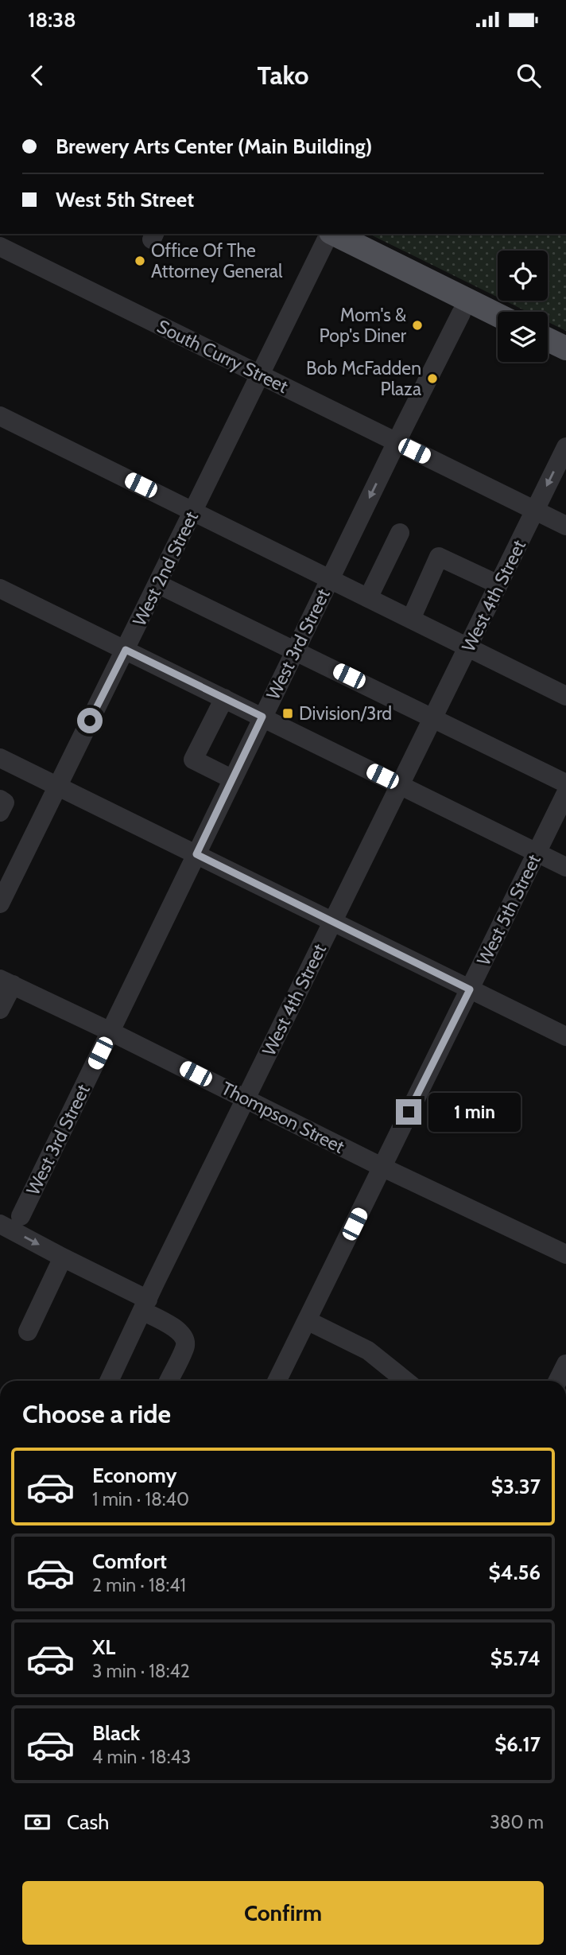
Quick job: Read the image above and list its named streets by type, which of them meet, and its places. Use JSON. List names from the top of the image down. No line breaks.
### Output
{"streets":{"street":["South Curry Street","West 2nd Street","West 4th Street","West 3rd Street","West 5th Street","Thompson Street"]},"crossings":[["South Curry Street","West 2nd Street"],["South Curry Street","West 4th Street"],["South Curry Street","West 3rd Street"],["West 4th Street","Thompson Street"],["West 3rd Street","Thompson Street"],["West 5th Street","Thompson Street"]],"places":{"other":["Office Of The Attorney General","Mom's & Pop's Diner","Bob McFadden Plaza"],"transit":["Division/3rd"]},"page":{"status":"18:38","header":"Tako","banner":["Brewery Arts Center (Main Building)","West 5th Street"],"bubble":"1 min","heading":"Choose a ride","list":[{"name":"Economy","note":"1 min · 18:40","value":"$3.37"},{"name":"Comfort","note":"2 min · 18:41","value":"$4.56"},{"name":"XL","note":"3 min · 18:42","value":"$5.74"},{"name":"Black","note":"4 min · 18:43","value":"$6.17"}],"pay":["Cash","380 m"],"buttons":"Confirm"}}
